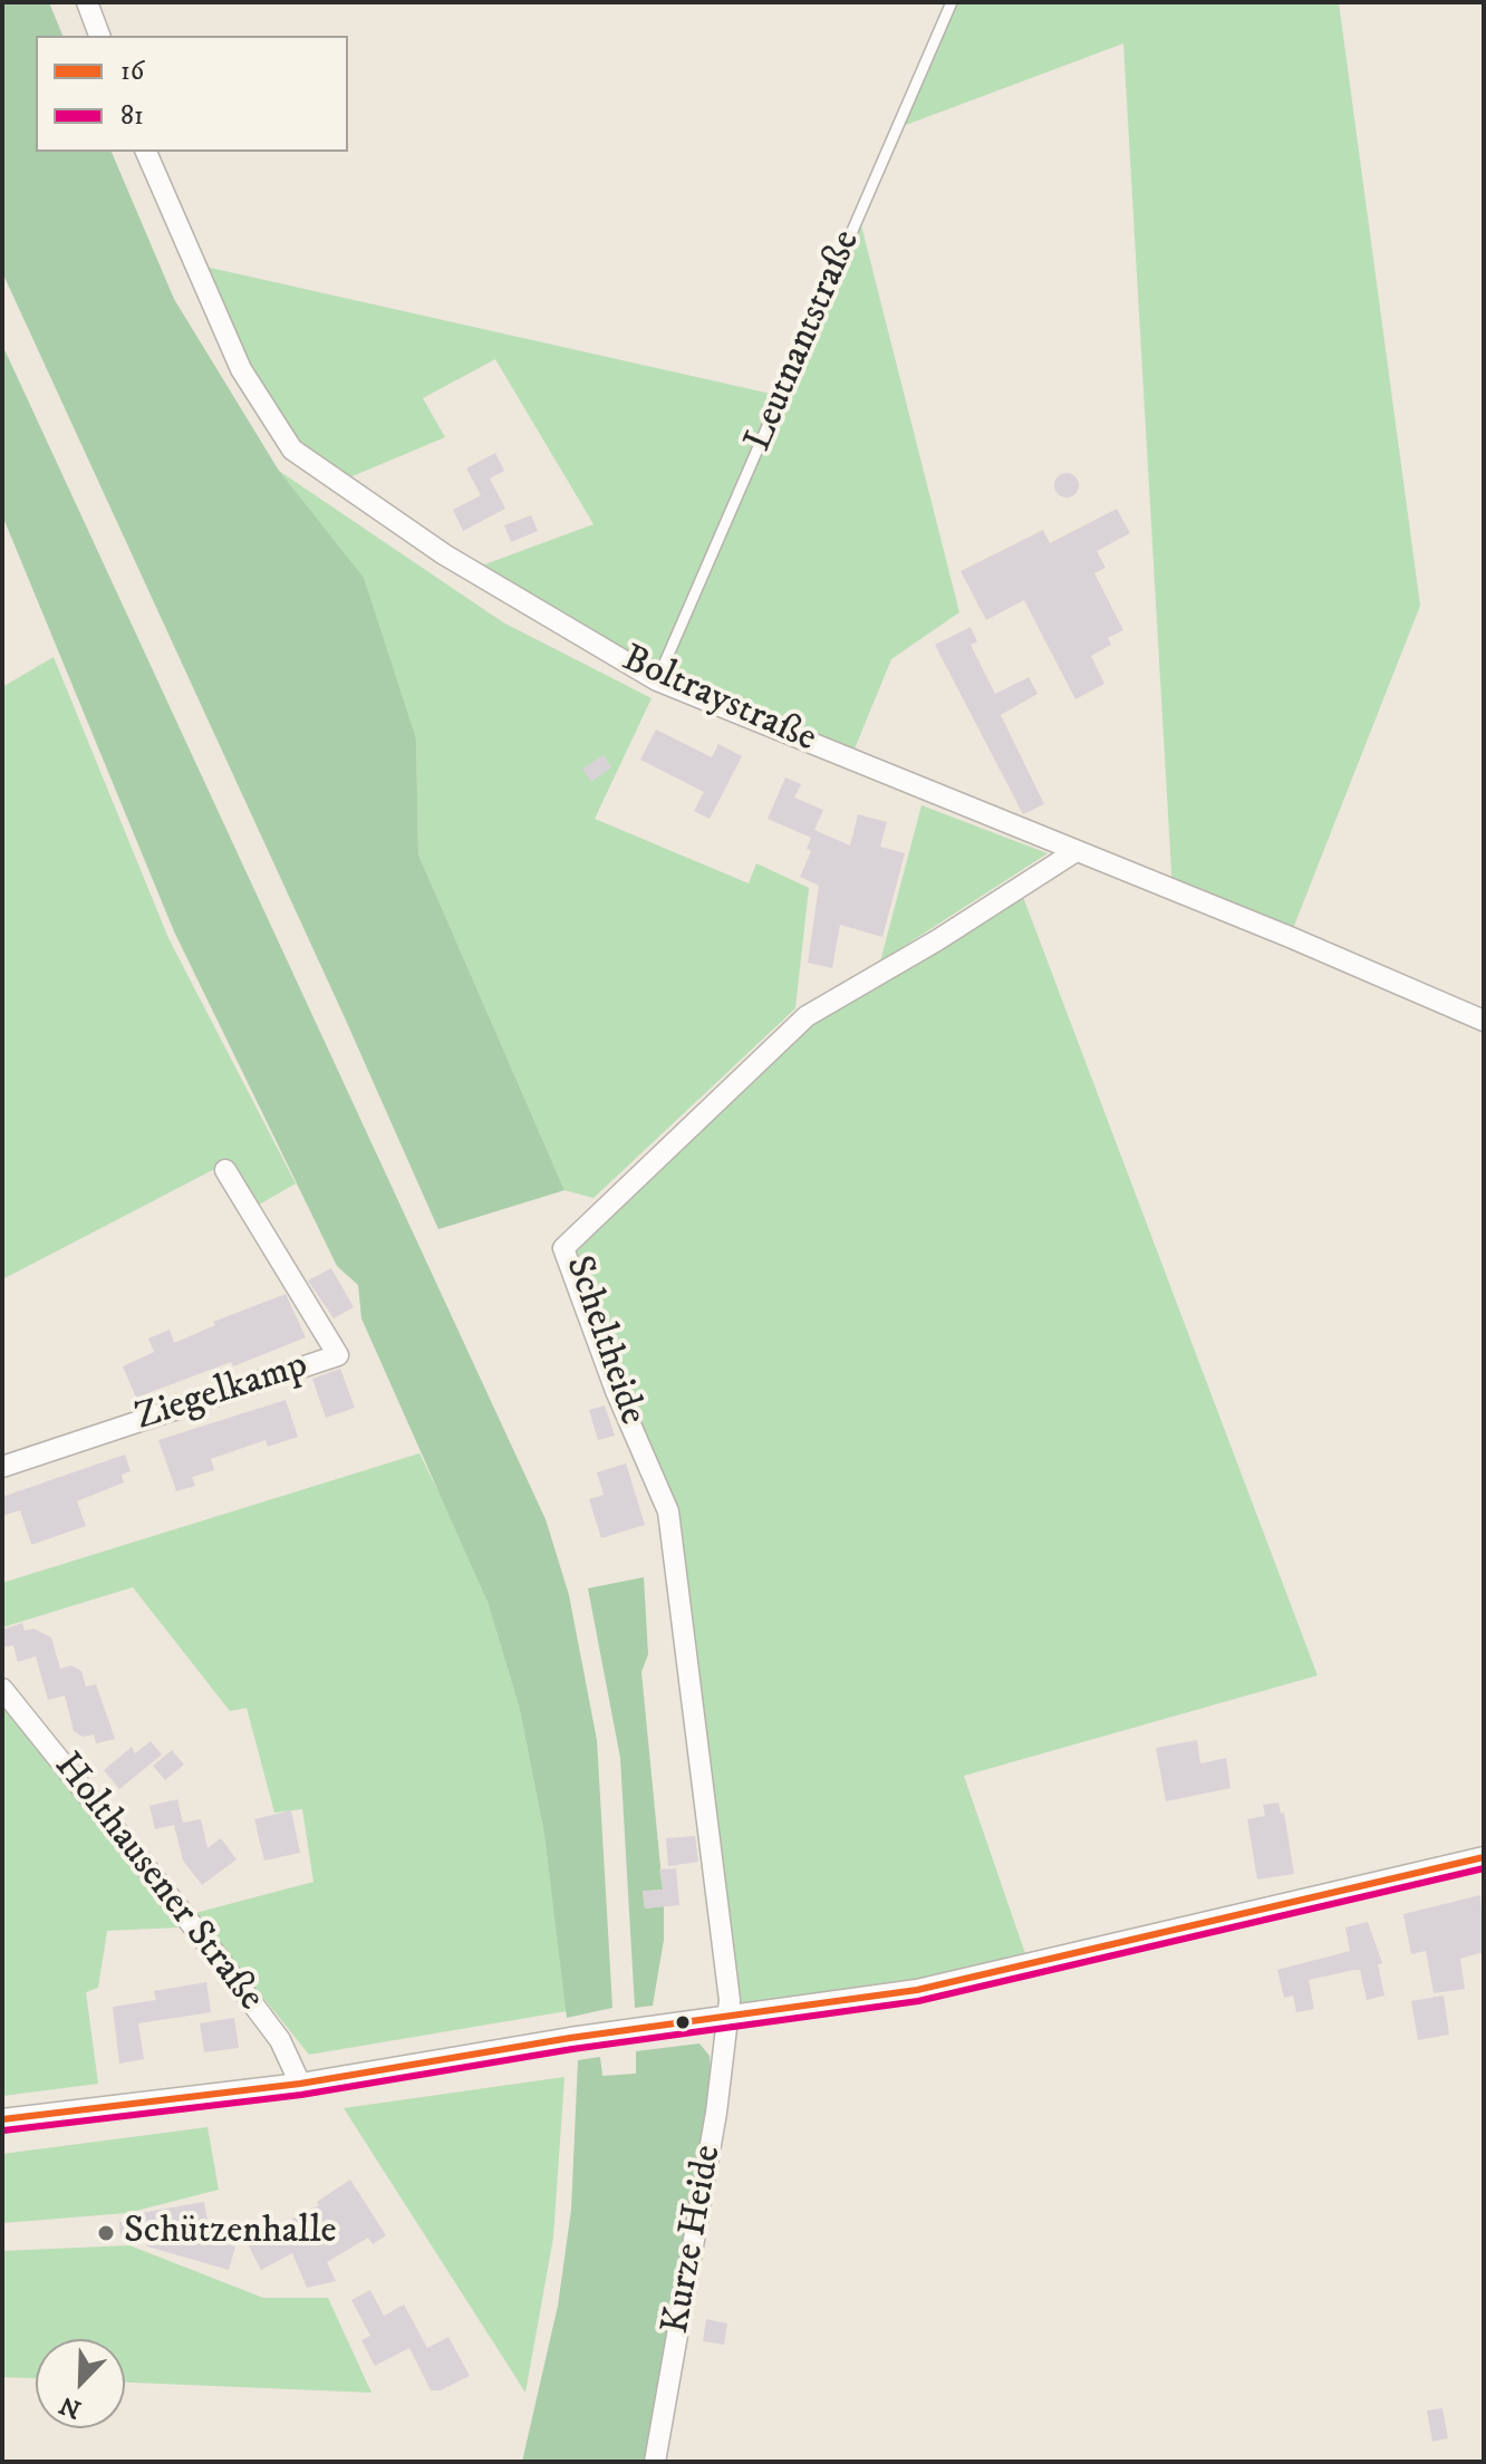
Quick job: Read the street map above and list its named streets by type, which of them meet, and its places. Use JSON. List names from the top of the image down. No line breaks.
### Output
{"streets":{"street":["Boltraystraße","Scheltheide","Ziegelkamp","Holthausener Straße","Kurze Heide"],"lane":["Leutnantstraße"]},"crossings":[["Leutnantstraße","Boltraystraße"],["Boltraystraße","Scheltheide"],["Scheltheide","Kurze Heide"]],"places":["Schützenhalle"],"lines":["transit line 16","transit line 81"],"legend":["16","81"],"north":"bottom left"}
